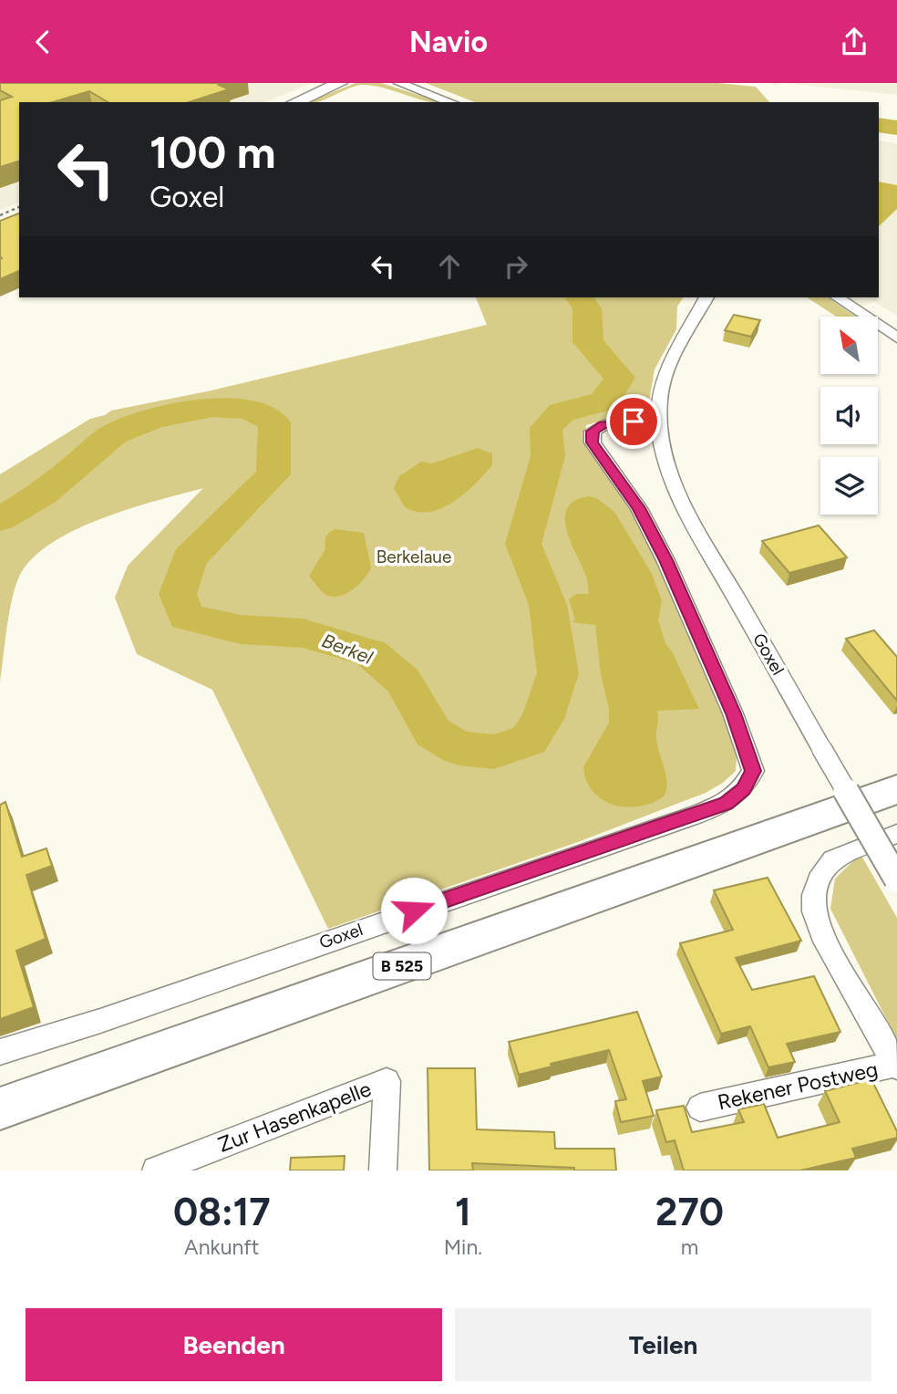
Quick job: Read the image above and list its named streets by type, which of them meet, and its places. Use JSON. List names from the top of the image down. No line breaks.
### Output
{"streets":{"main road":["B 525"],"street":["Goxel","Rekener Postweg","Zur Hasenkapelle"]},"water":["Berkel"],"parks":["Berkelaue"],"north":"top left","page":{"header":"Navio","turn":["100 m","Goxel"],"eta":["08:17","Ankunft","1","Min.","270","m"],"buttons":["Beenden","Teilen"]}}
